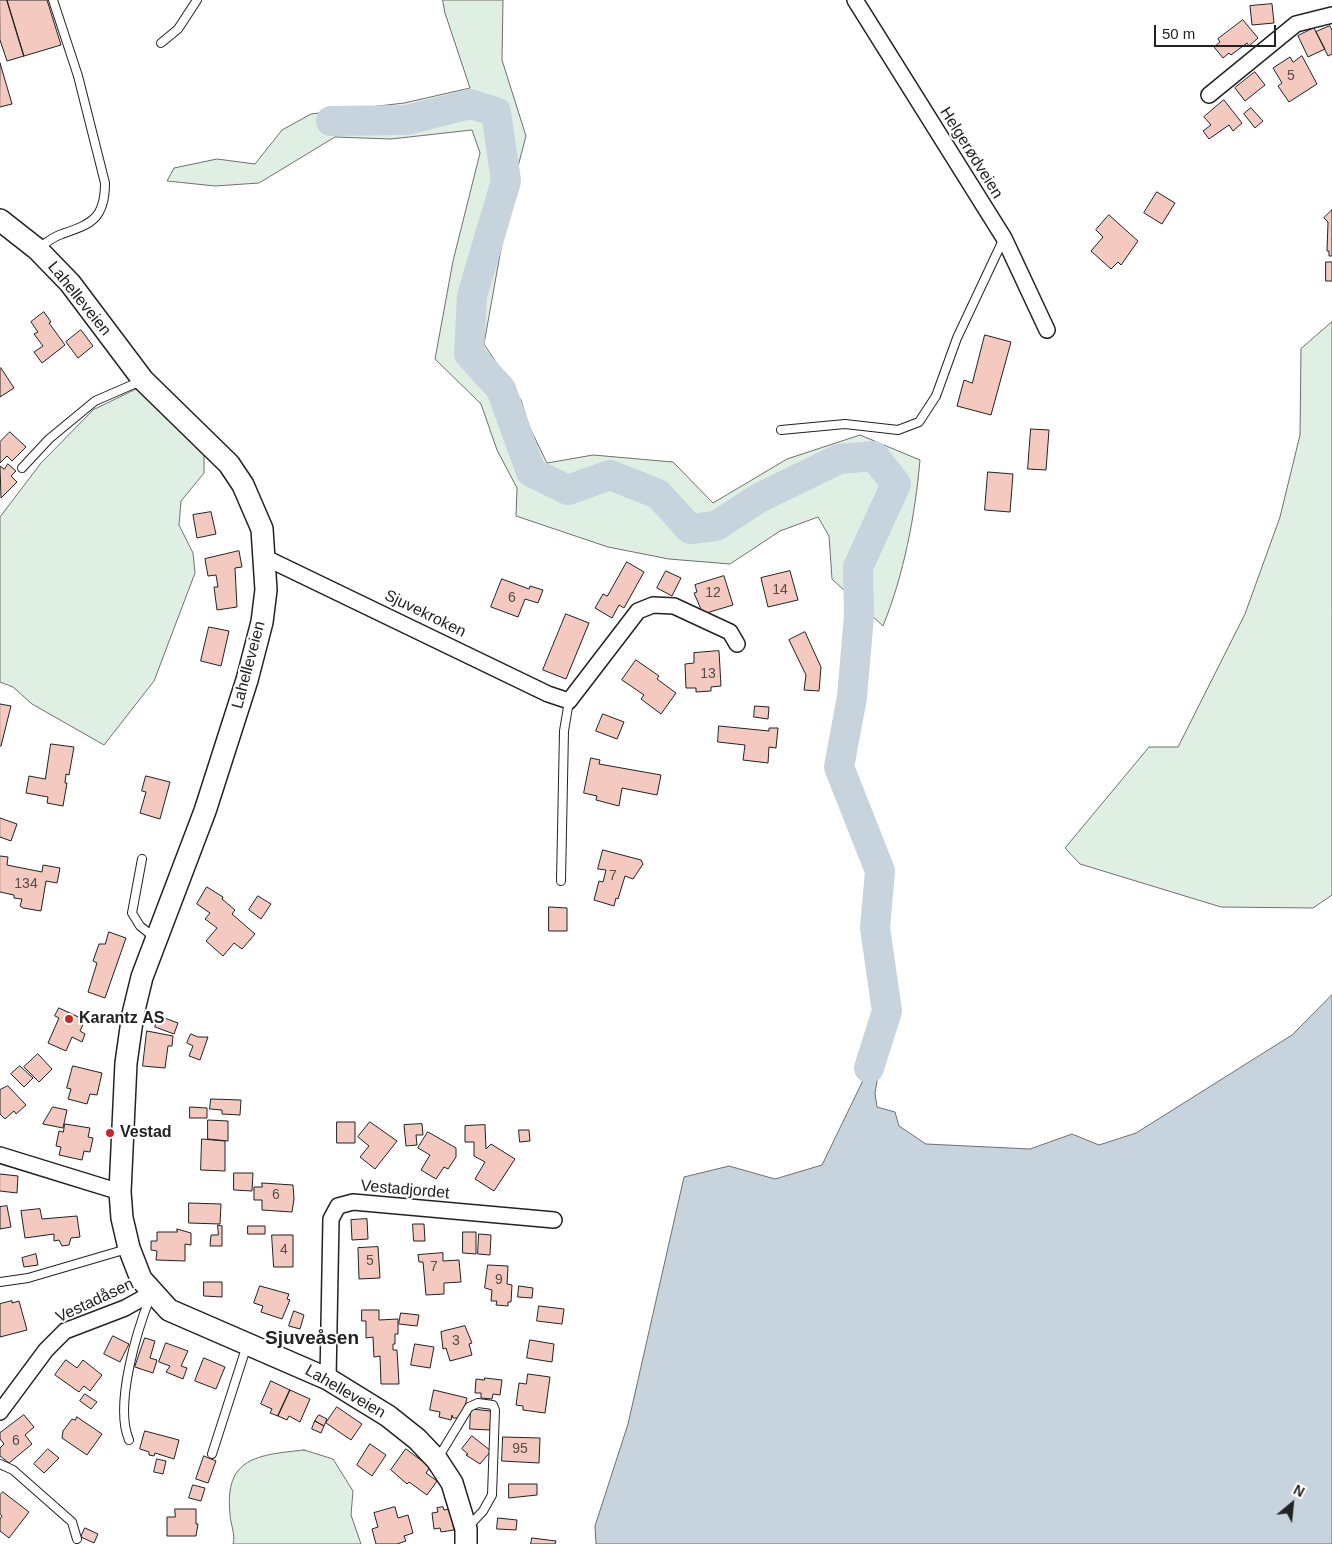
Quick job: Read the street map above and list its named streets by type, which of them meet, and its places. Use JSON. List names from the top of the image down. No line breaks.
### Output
{"streets":{"street":["Helgerødveien","Lahelleveien","Sjuvekroken","Vestadjordet","Vestadåsen"]},"crossings":[["Lahelleveien","Sjuvekroken"],["Lahelleveien","Vestadjordet"],["Lahelleveien","Vestadåsen"]],"districts":["Sjuveåsen"],"places":["Karantz AS","Vestad"],"house_numbers":["5","14","12","6","13","7","134","6","4","5","7","9","3","6","95"],"scale_bar":"50 m","north":"top right"}
